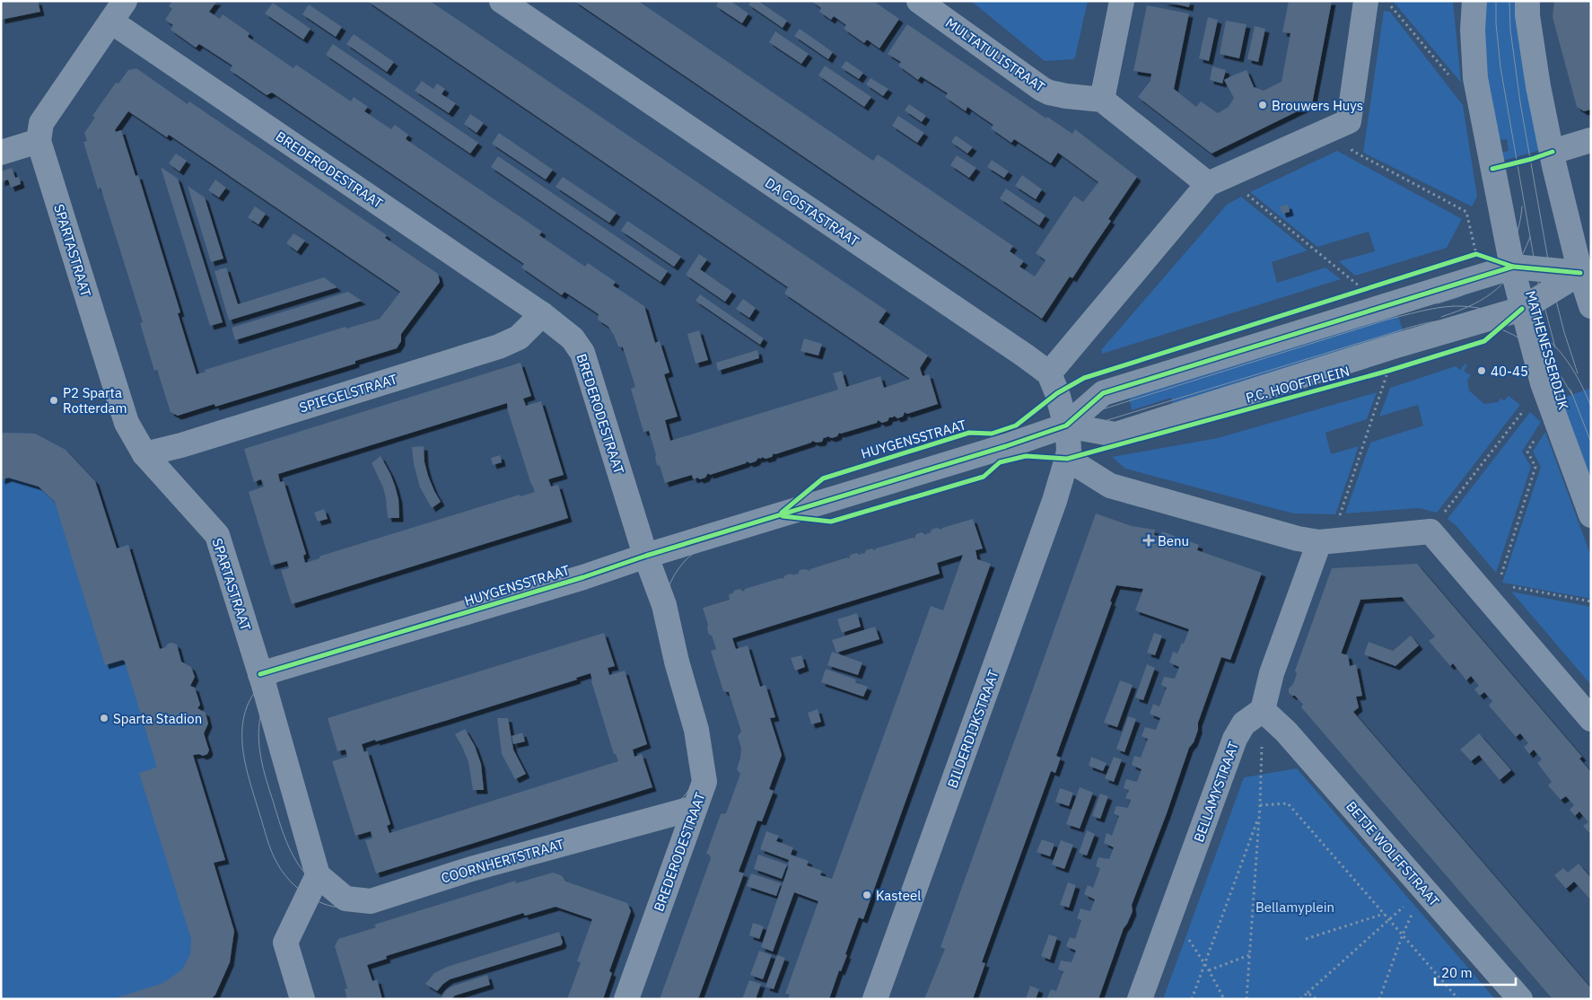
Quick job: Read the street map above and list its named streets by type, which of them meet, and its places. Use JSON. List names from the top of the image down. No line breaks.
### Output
{"streets":{"street":["MULTATULISTRAAT","BREDERODESTRAAT","DA COSTASTRAAT","SPARTASTRAAT","MATHENESSERDIJK","P.C. HOOFTPLEIN","SPIEGELSTRAAT","HUYGENSSTRAAT","BILDERDIJKSTRAAT","BELLAMYSTRAAT","BETJE WOLFFSTRAAT","COORNHERTSTRAAT"]},"crossings":[["BREDERODESTRAAT","SPIEGELSTRAAT"],["BREDERODESTRAAT","HUYGENSSTRAAT"],["BREDERODESTRAAT","COORNHERTSTRAAT"],["DA COSTASTRAAT","P.C. HOOFTPLEIN"],["DA COSTASTRAAT","HUYGENSSTRAAT"],["DA COSTASTRAAT","BILDERDIJKSTRAAT"],["SPARTASTRAAT","SPIEGELSTRAAT"],["SPARTASTRAAT","HUYGENSSTRAAT"],["SPARTASTRAAT","COORNHERTSTRAAT"],["MATHENESSERDIJK","P.C. HOOFTPLEIN"],["P.C. HOOFTPLEIN","HUYGENSSTRAAT"],["BELLAMYSTRAAT","BETJE WOLFFSTRAAT"]],"parks":["Bellamyplein"],"places":{"other":["Brouwers Huys","40-45","P2 Sparta Rotterdam","Sparta Stadion","Kasteel"],"health":["Benu"]},"scale_bar":"20 m"}
